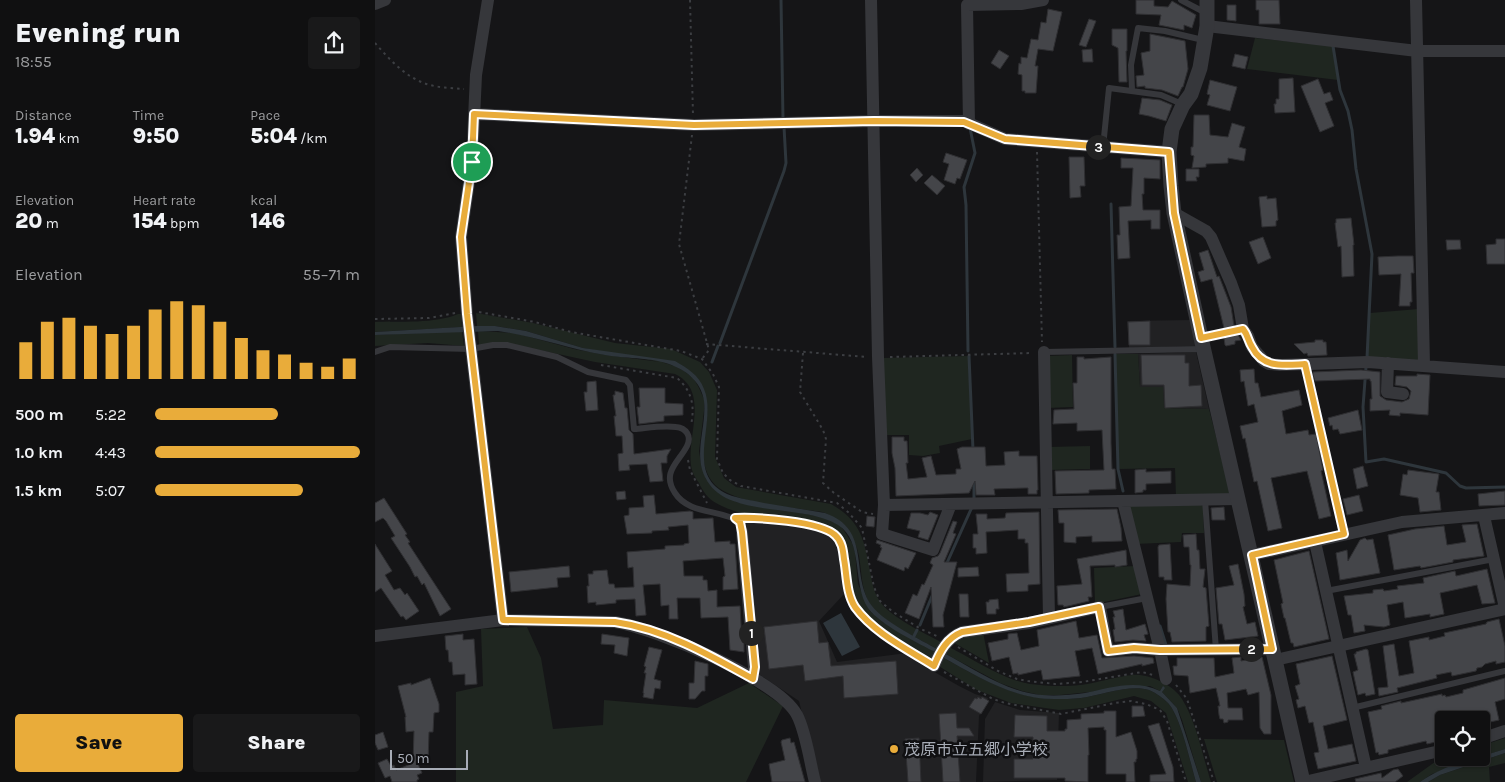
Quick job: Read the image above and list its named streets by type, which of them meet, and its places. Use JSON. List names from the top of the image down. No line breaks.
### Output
{"places":["茂原市立五郷小学校"],"scale_bar":"50 m","page":{"heading":["Evening run","18:55"],"stats":[["Distance","1.94 km"],["Time","9:50"],["Pace","5:04 /km"],["Elevation","20 m"],["Heart rate","154 bpm"],["kcal","146"]],"pins":["3","1","2"],"chart":["Elevation","55–71 m"],"list":[{"name":"500 m","note":"5:22"},{"name":"1.0 km","note":"4:43"},{"name":"1.5 km","note":"5:07"}],"buttons":["Save","Share"],"scale":"50 m"}}
